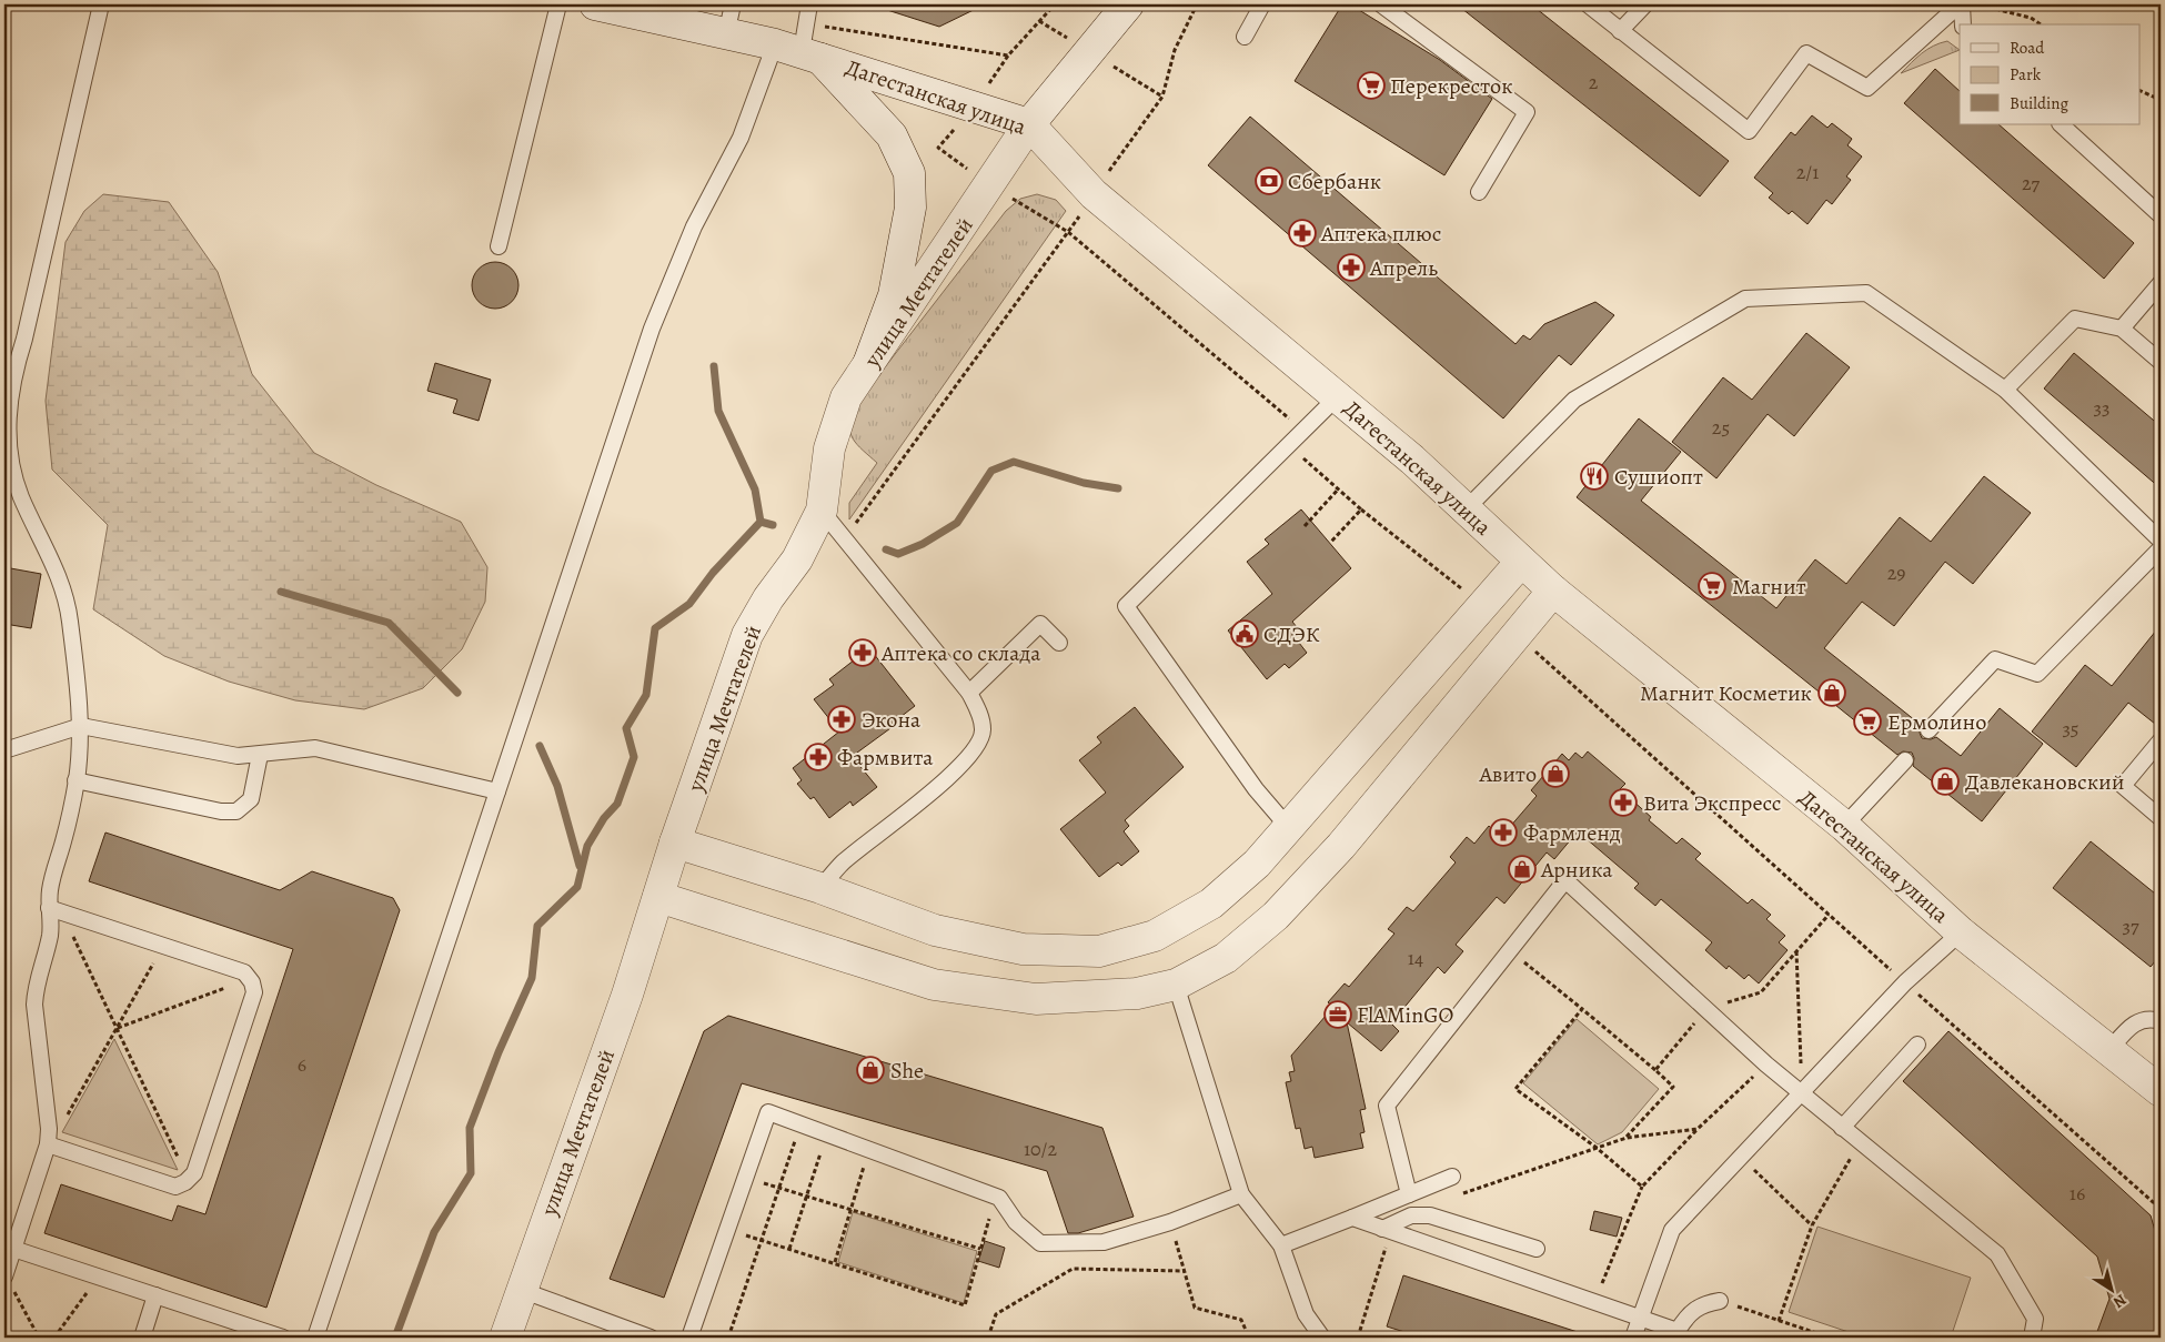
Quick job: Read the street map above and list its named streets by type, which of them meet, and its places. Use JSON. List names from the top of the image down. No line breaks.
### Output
{"streets":{"street":["Дагестанская улица","улица Мечтателей"]},"crossings":[["Дагестанская улица","улица Мечтателей"]],"places":{"supermarket":["Перекресток","Магнит","Ермолино"],"bank":["Сбербанк"],"pharmacy":["Аптека плюс","Апрель","Аптека со склада","Экона","Фармвита","Вита Экспресс","Фармленд"],"restaurant":["Сушиопт"],"public building":["СДЭК"],"shop":["Магнит Косметик","Авито","Давлекановский","Арника","She"],"office":["FlAMinGO"]},"house_numbers":["2","2/1","27","33","25","29","35","37","14","6","10/2","16"],"legend":["Road","Park","Building"],"north":"bottom right"}
